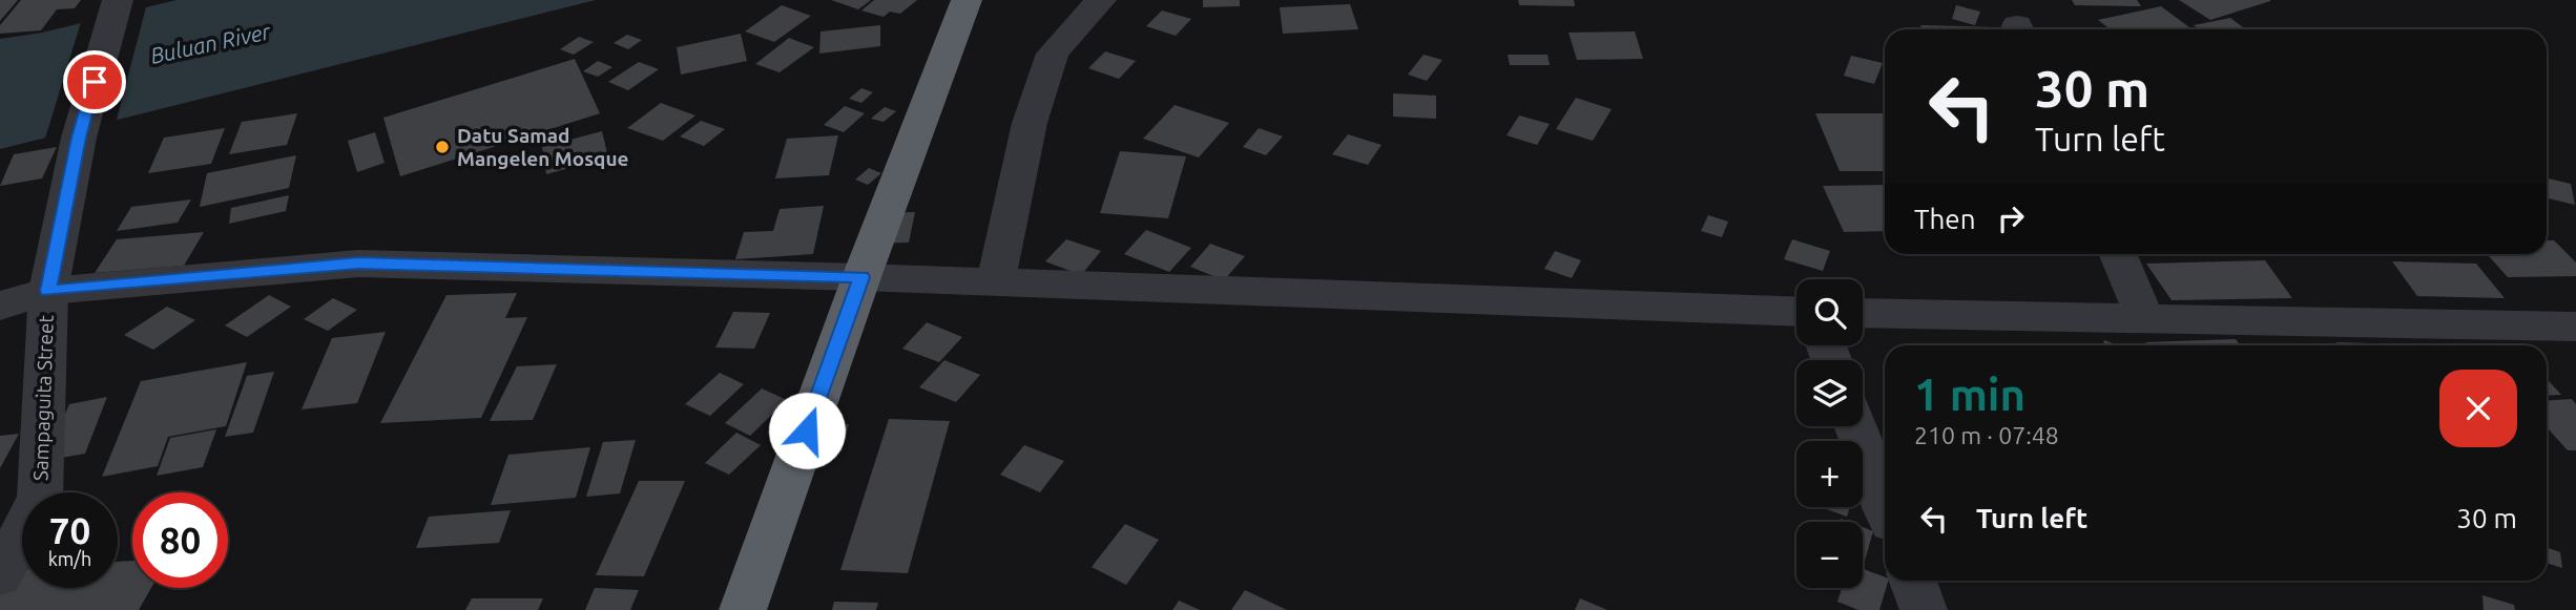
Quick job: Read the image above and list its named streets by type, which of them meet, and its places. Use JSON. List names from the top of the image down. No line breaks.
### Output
{"streets":{"street":["Sampaguita Street"]},"water":["Buluan River"],"places":["Datu Samad Mangelen Mosque"],"page":{"turn":["30 m","Turn left"],"then":"Then","map_buttons":["+","−"],"heading":["1 min","210 m · 07:48"],"list":[{"name":"Turn left","value":"30 m"}],"speed":"70 km/h","limit":"80"}}
